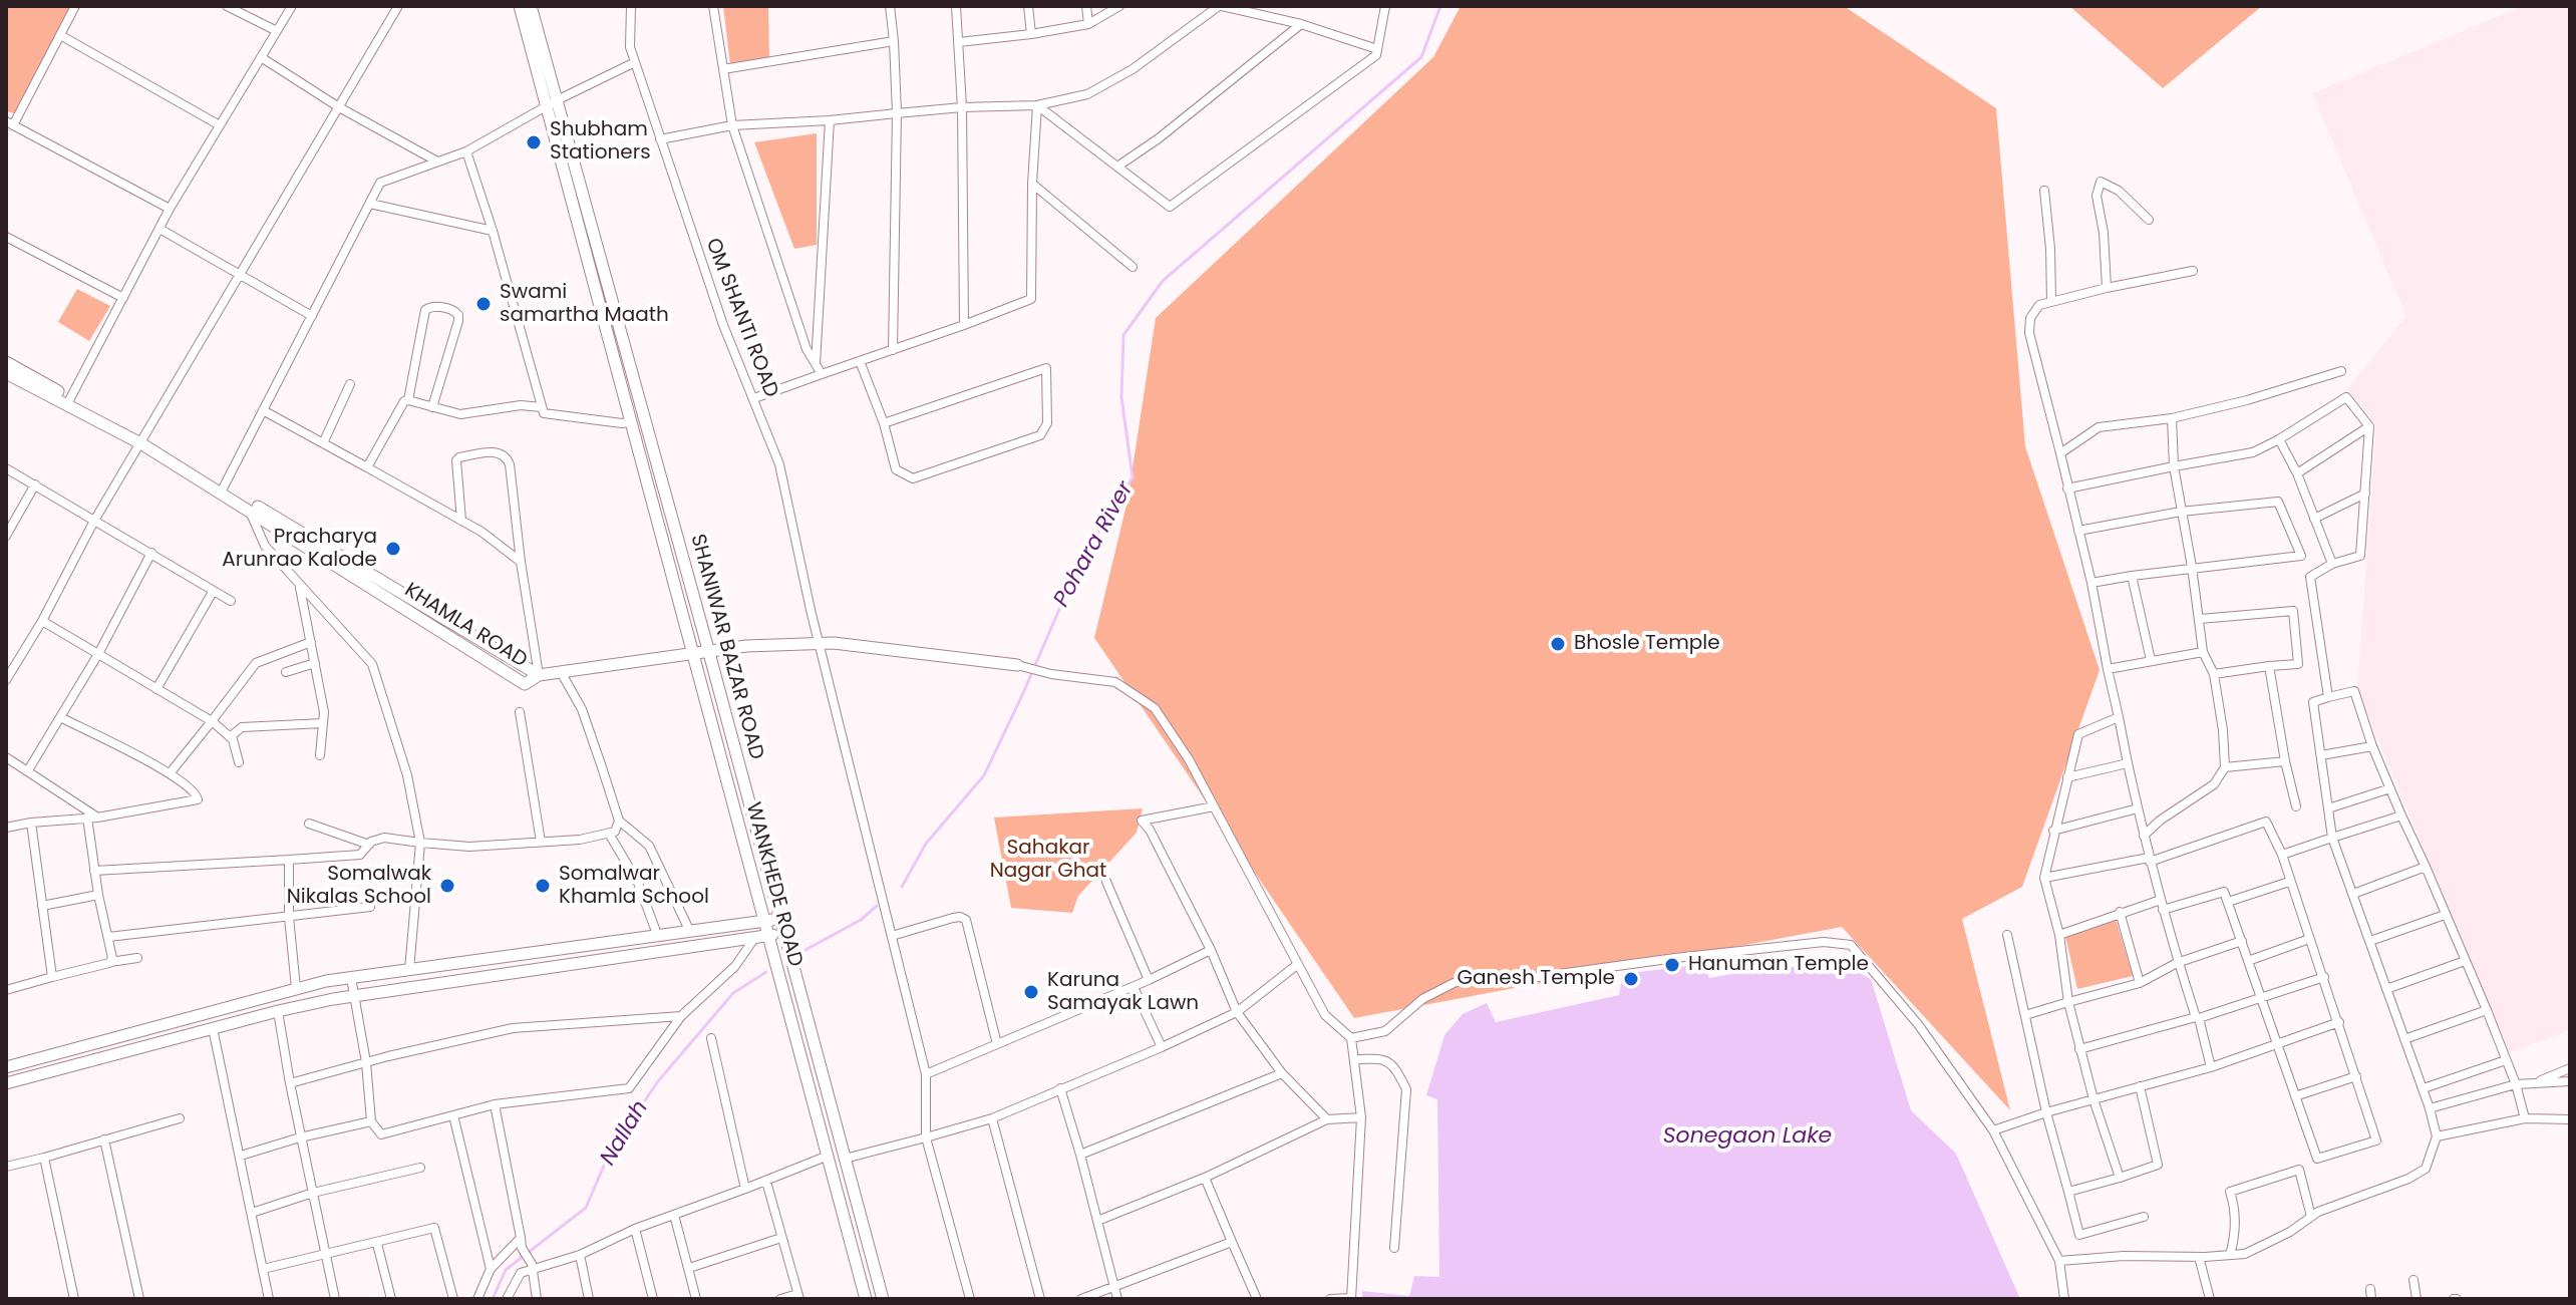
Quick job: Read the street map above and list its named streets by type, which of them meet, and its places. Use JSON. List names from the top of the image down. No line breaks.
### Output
{"streets":{"main road":["KHAMLA ROAD","SHANIWAR BAZAR ROAD","WANKHEDE ROAD"],"street":["OM SHANTI ROAD"]},"crossings":[["SHANIWAR BAZAR ROAD","WANKHEDE ROAD"]],"water":["Pohara River","Nallah","Sonegaon Lake"],"parks":["Sahakar Nagar Ghat"],"places":["Shubham Stationers","Swami samartha Maath","Pracharya Arunrao Kalode","Bhosle Temple","Somalwak Nikalas School","Somalwar Khamla School","Hanuman Temple","Ganesh Temple","Karuna Samayak Lawn"]}
